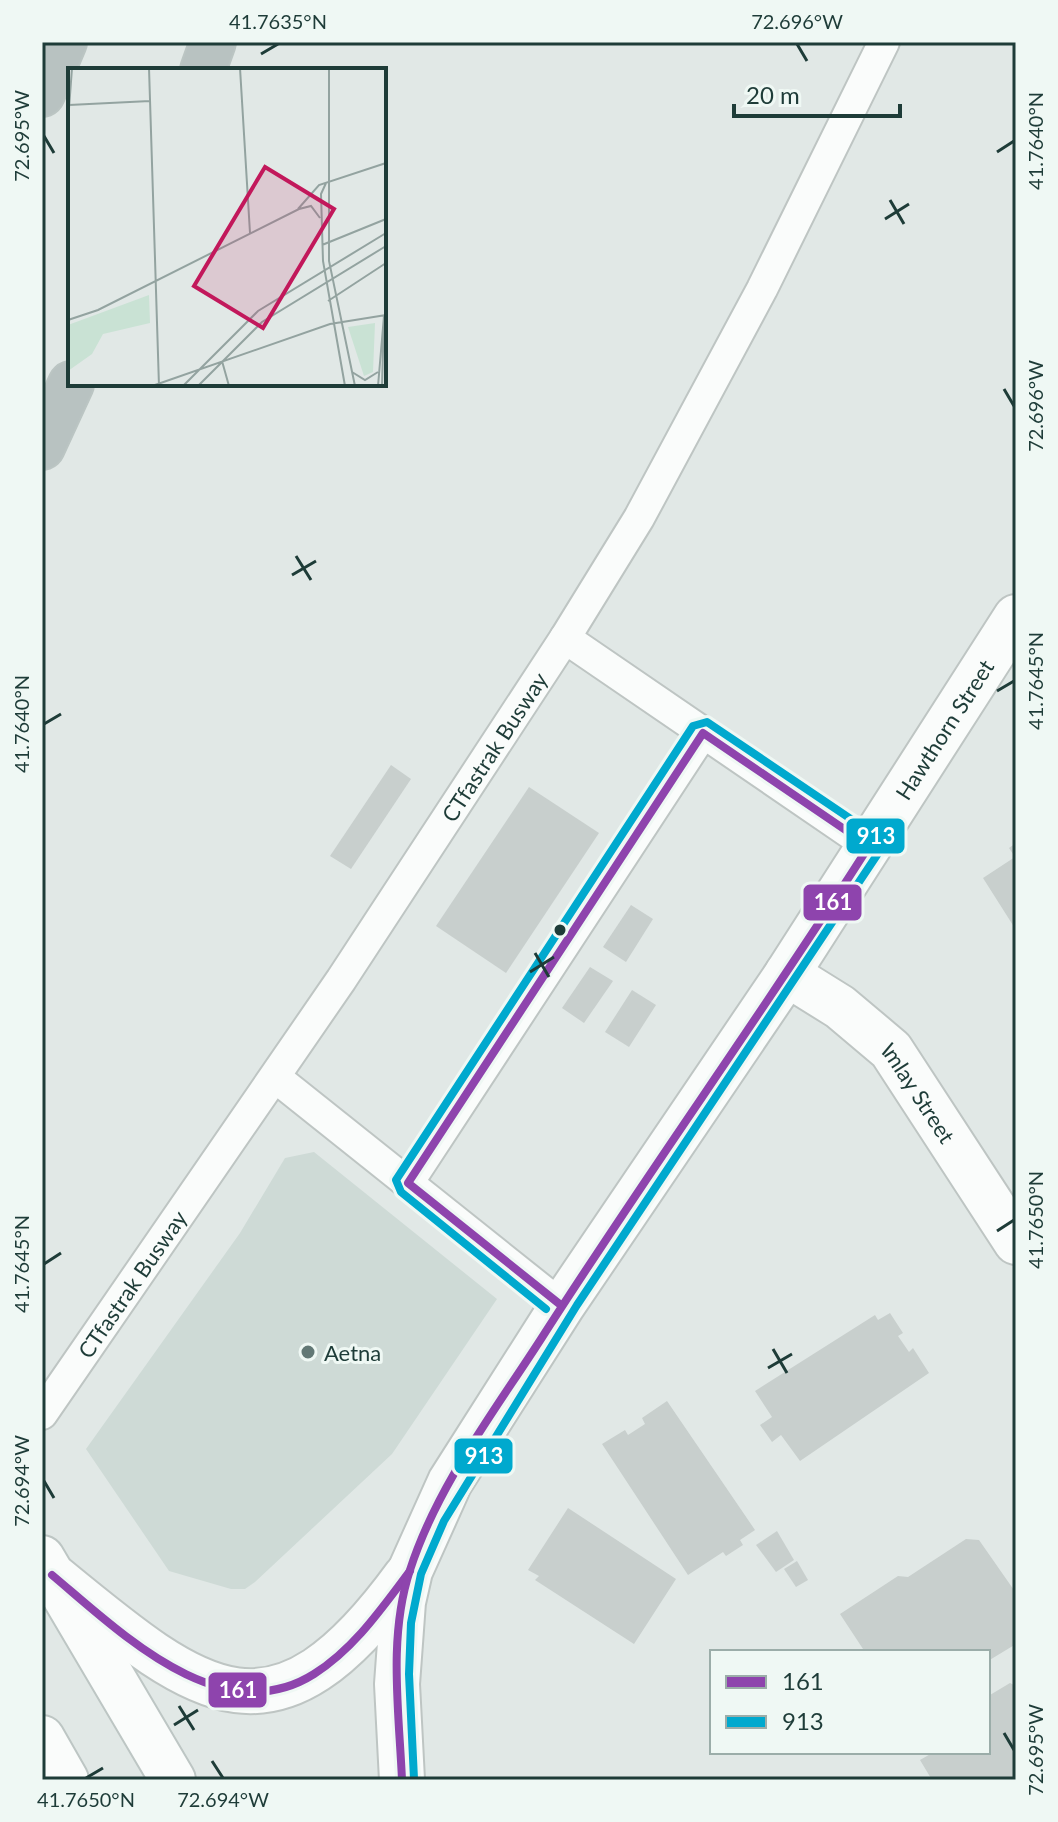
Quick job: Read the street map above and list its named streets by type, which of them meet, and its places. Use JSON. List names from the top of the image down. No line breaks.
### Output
{"streets":{"street":["Hawthorn Street","Imlay Street"],"lane":["CTfastrak Busway"]},"crossings":[["Hawthorn Street","Imlay Street"]],"places":["Aetna"],"lines":["transit line 913","transit line 161"],"legend":["161","913"],"scale_bar":"20 m","coordinates":["41.7635°N","72.696°W","72.695°W","41.7640°N","41.7645°N","41.7650°N","72.694°W"]}
